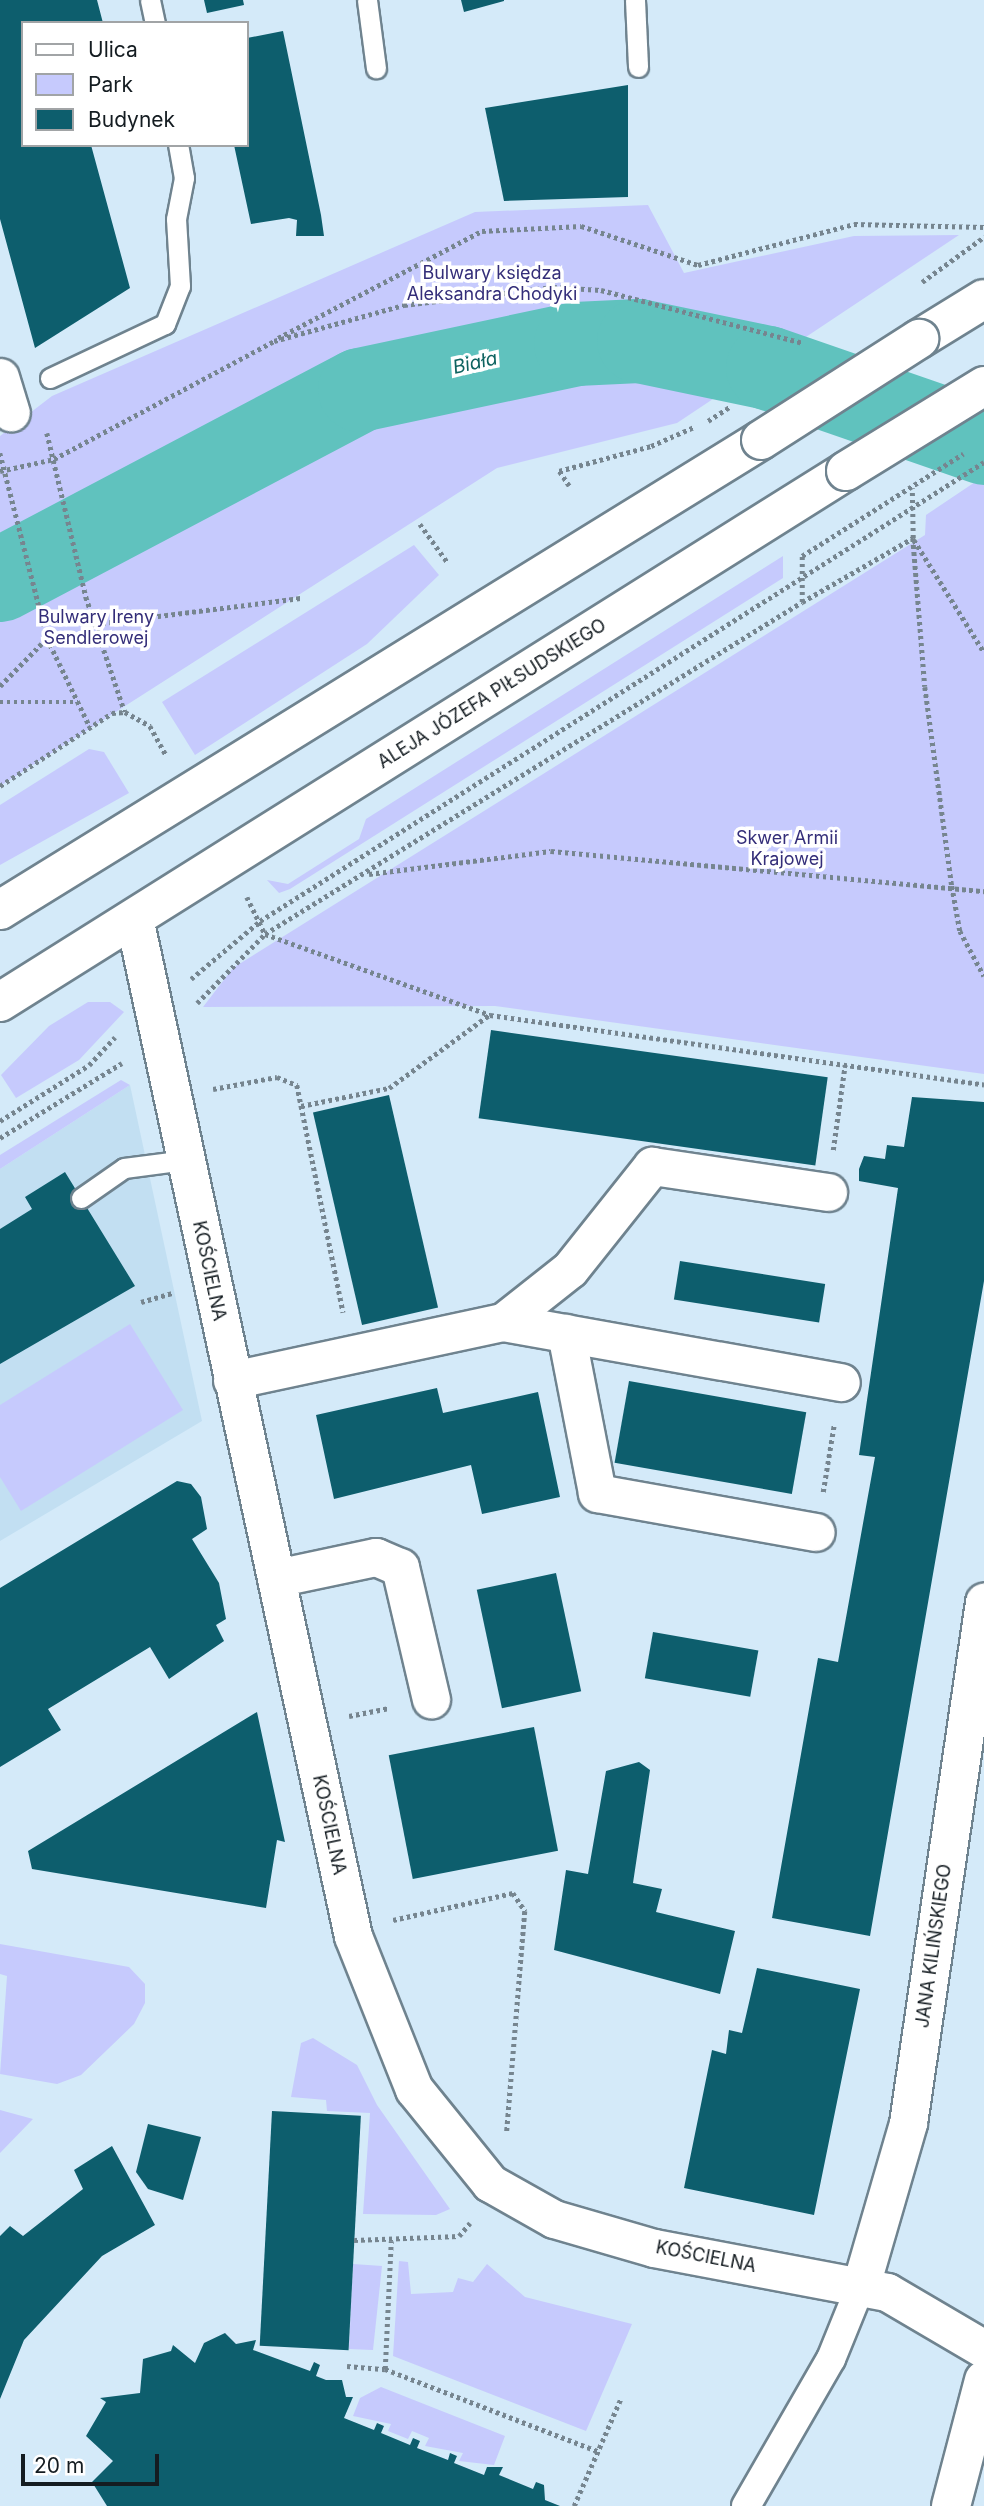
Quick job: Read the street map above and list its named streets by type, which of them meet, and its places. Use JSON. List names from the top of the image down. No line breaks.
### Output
{"streets":{"main road":["ALEJA JÓZEFA PIŁSUDSKIEGO"],"street":["KOŚCIELNA","JANA KILIŃSKIEGO"]},"crossings":[["ALEJA JÓZEFA PIŁSUDSKIEGO","KOŚCIELNA"],["KOŚCIELNA","JANA KILIŃSKIEGO"]],"water":["Biała"],"parks":["Bulwary księdza Aleksandra Chodyki","Bulwary Ireny Sendlerowej","Skwer Armii Krajowej"],"legend":["Ulica","Park","Budynek"],"scale_bar":"20 m"}
